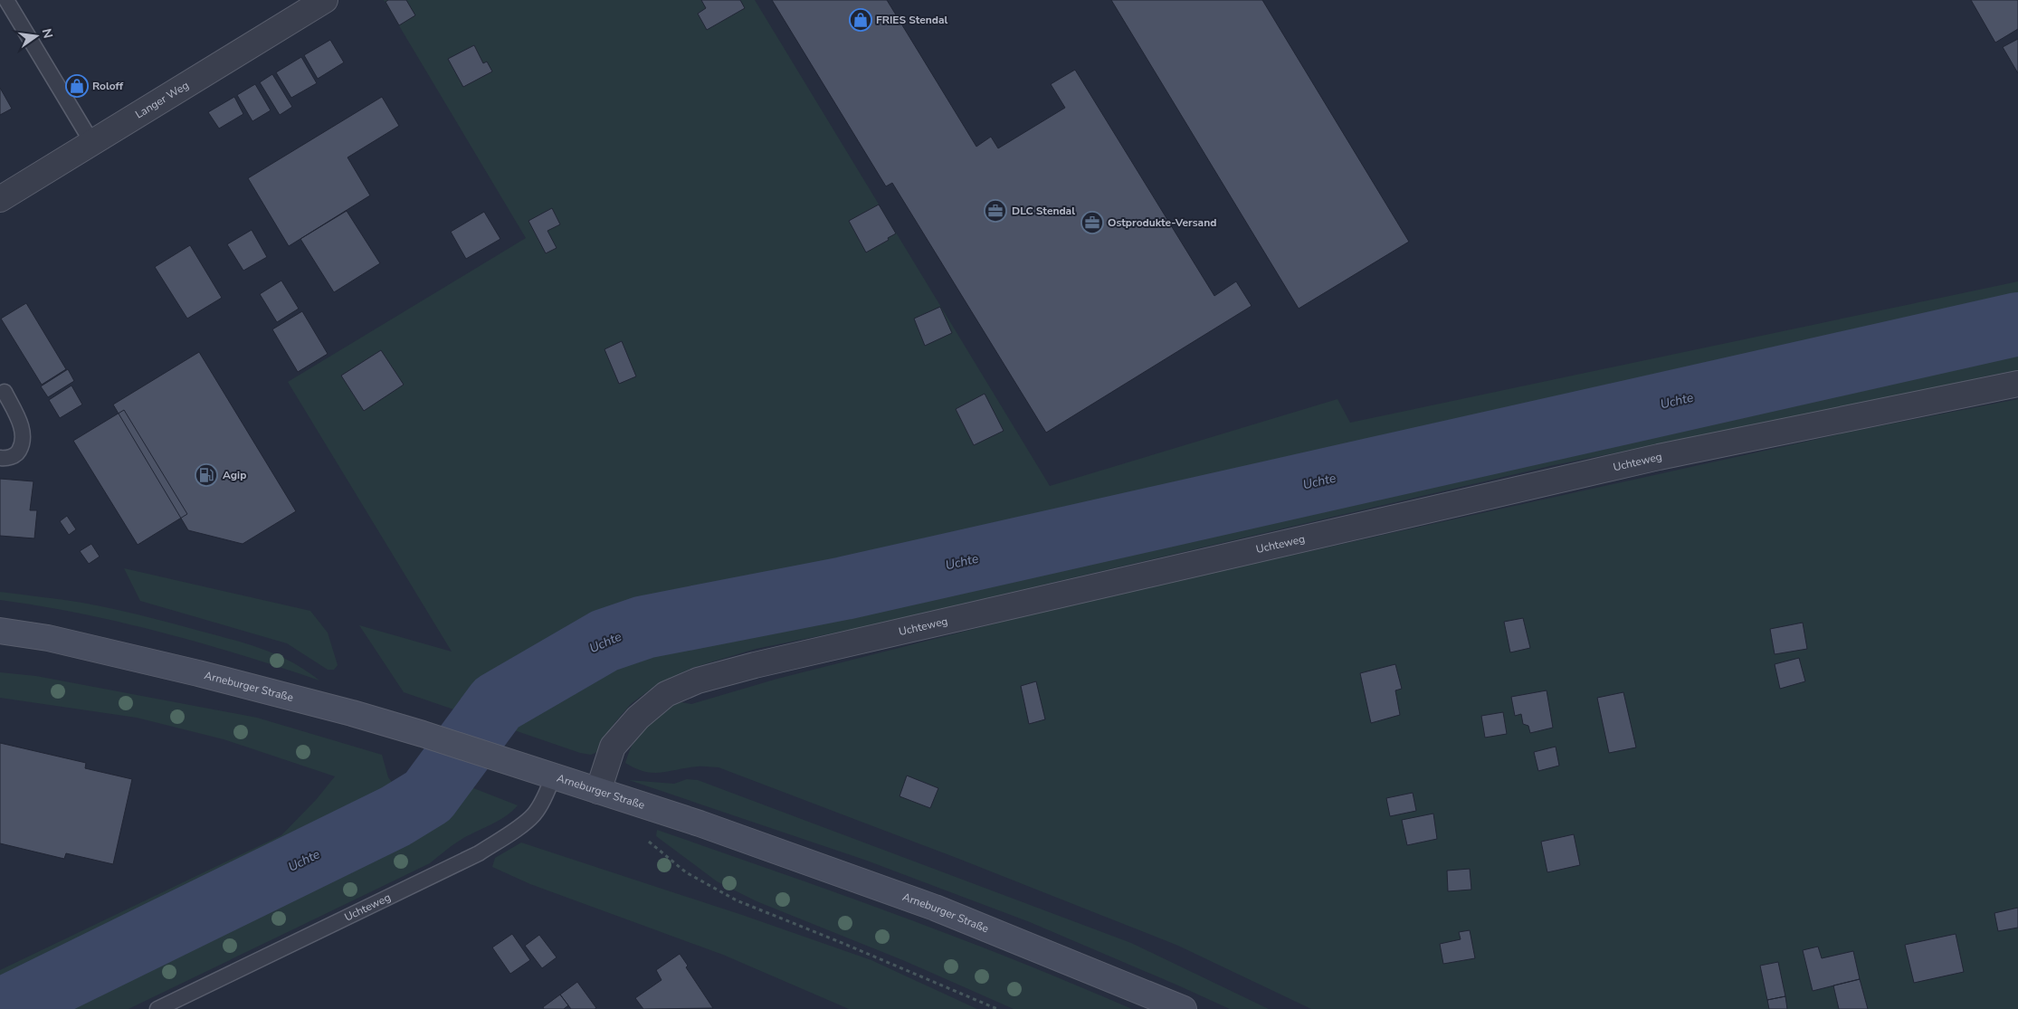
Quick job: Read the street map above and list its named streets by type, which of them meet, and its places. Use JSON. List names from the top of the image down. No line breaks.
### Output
{"streets":{"main road":["Arneburger Straße"],"street":["Langer Weg","Uchteweg"]},"crossings":[["Uchteweg","Arneburger Straße"]],"water":["Uchte"],"places":{"shop":["FRIES Stendal","Roloff"],"office":["DLC Stendal","Ostprodukte-Versand"],"fuel station":["Agip"]},"north":"right"}
